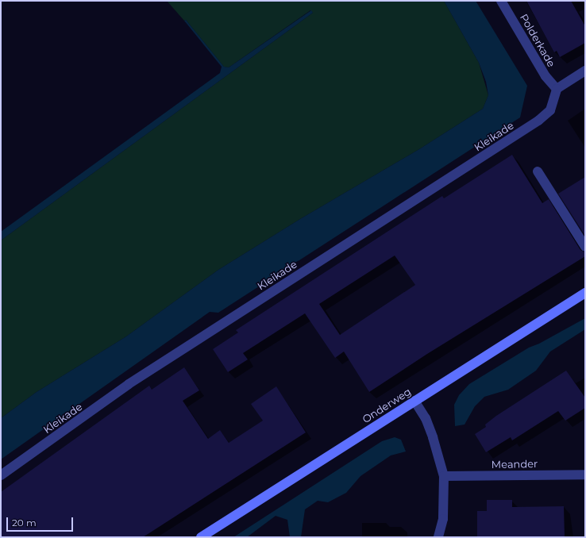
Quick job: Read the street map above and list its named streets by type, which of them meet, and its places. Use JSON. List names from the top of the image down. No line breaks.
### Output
{"streets":{"street":["Polderkade","Kleikade","Onderweg","Meander"]},"crossings":[["Polderkade","Kleikade"]],"scale_bar":"20 m"}
